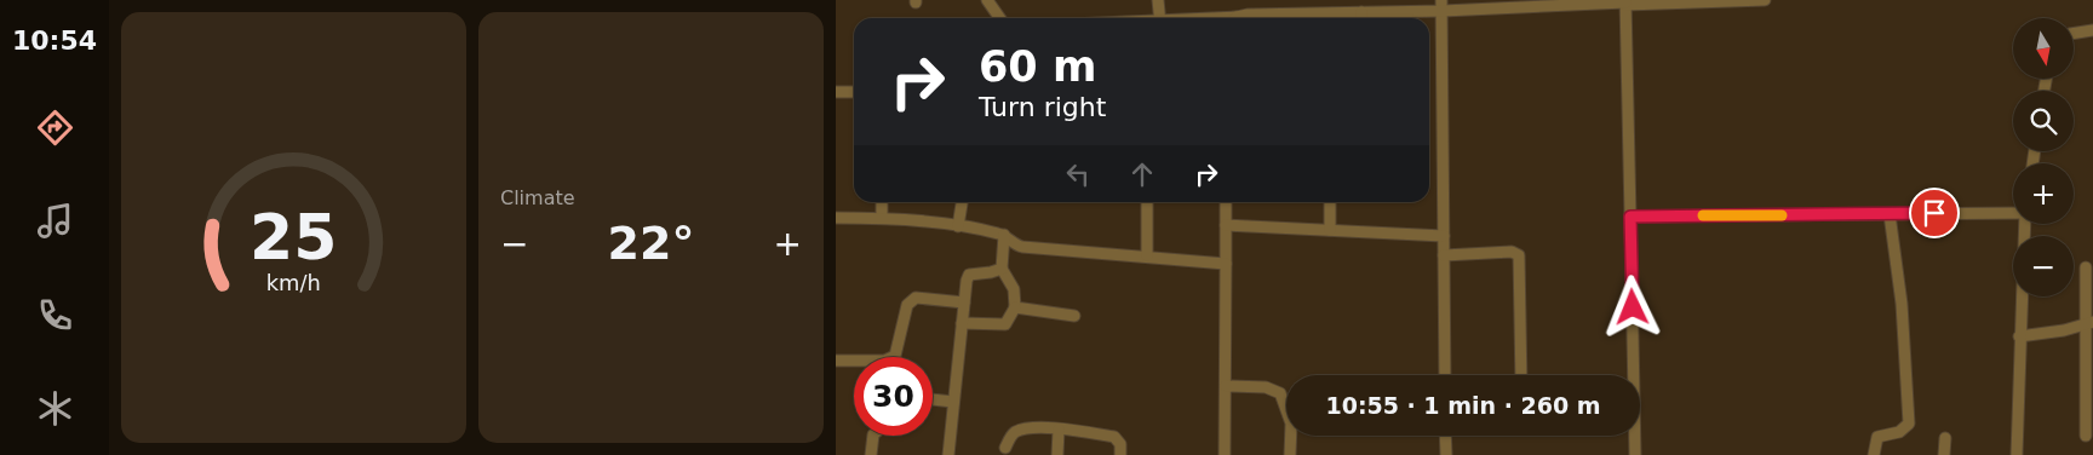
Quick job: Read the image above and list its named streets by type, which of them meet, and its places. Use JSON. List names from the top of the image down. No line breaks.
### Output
{"north":"bottom","page":{"tabs":"10:54","tile":"Climate","map_buttons":["+","−"],"turn":["60 m","Turn right"],"heat":["−","22°","+"],"limit":"30","trip":"10:55 · 1 min · 260 m","gauge":["25","km/h"]}}
